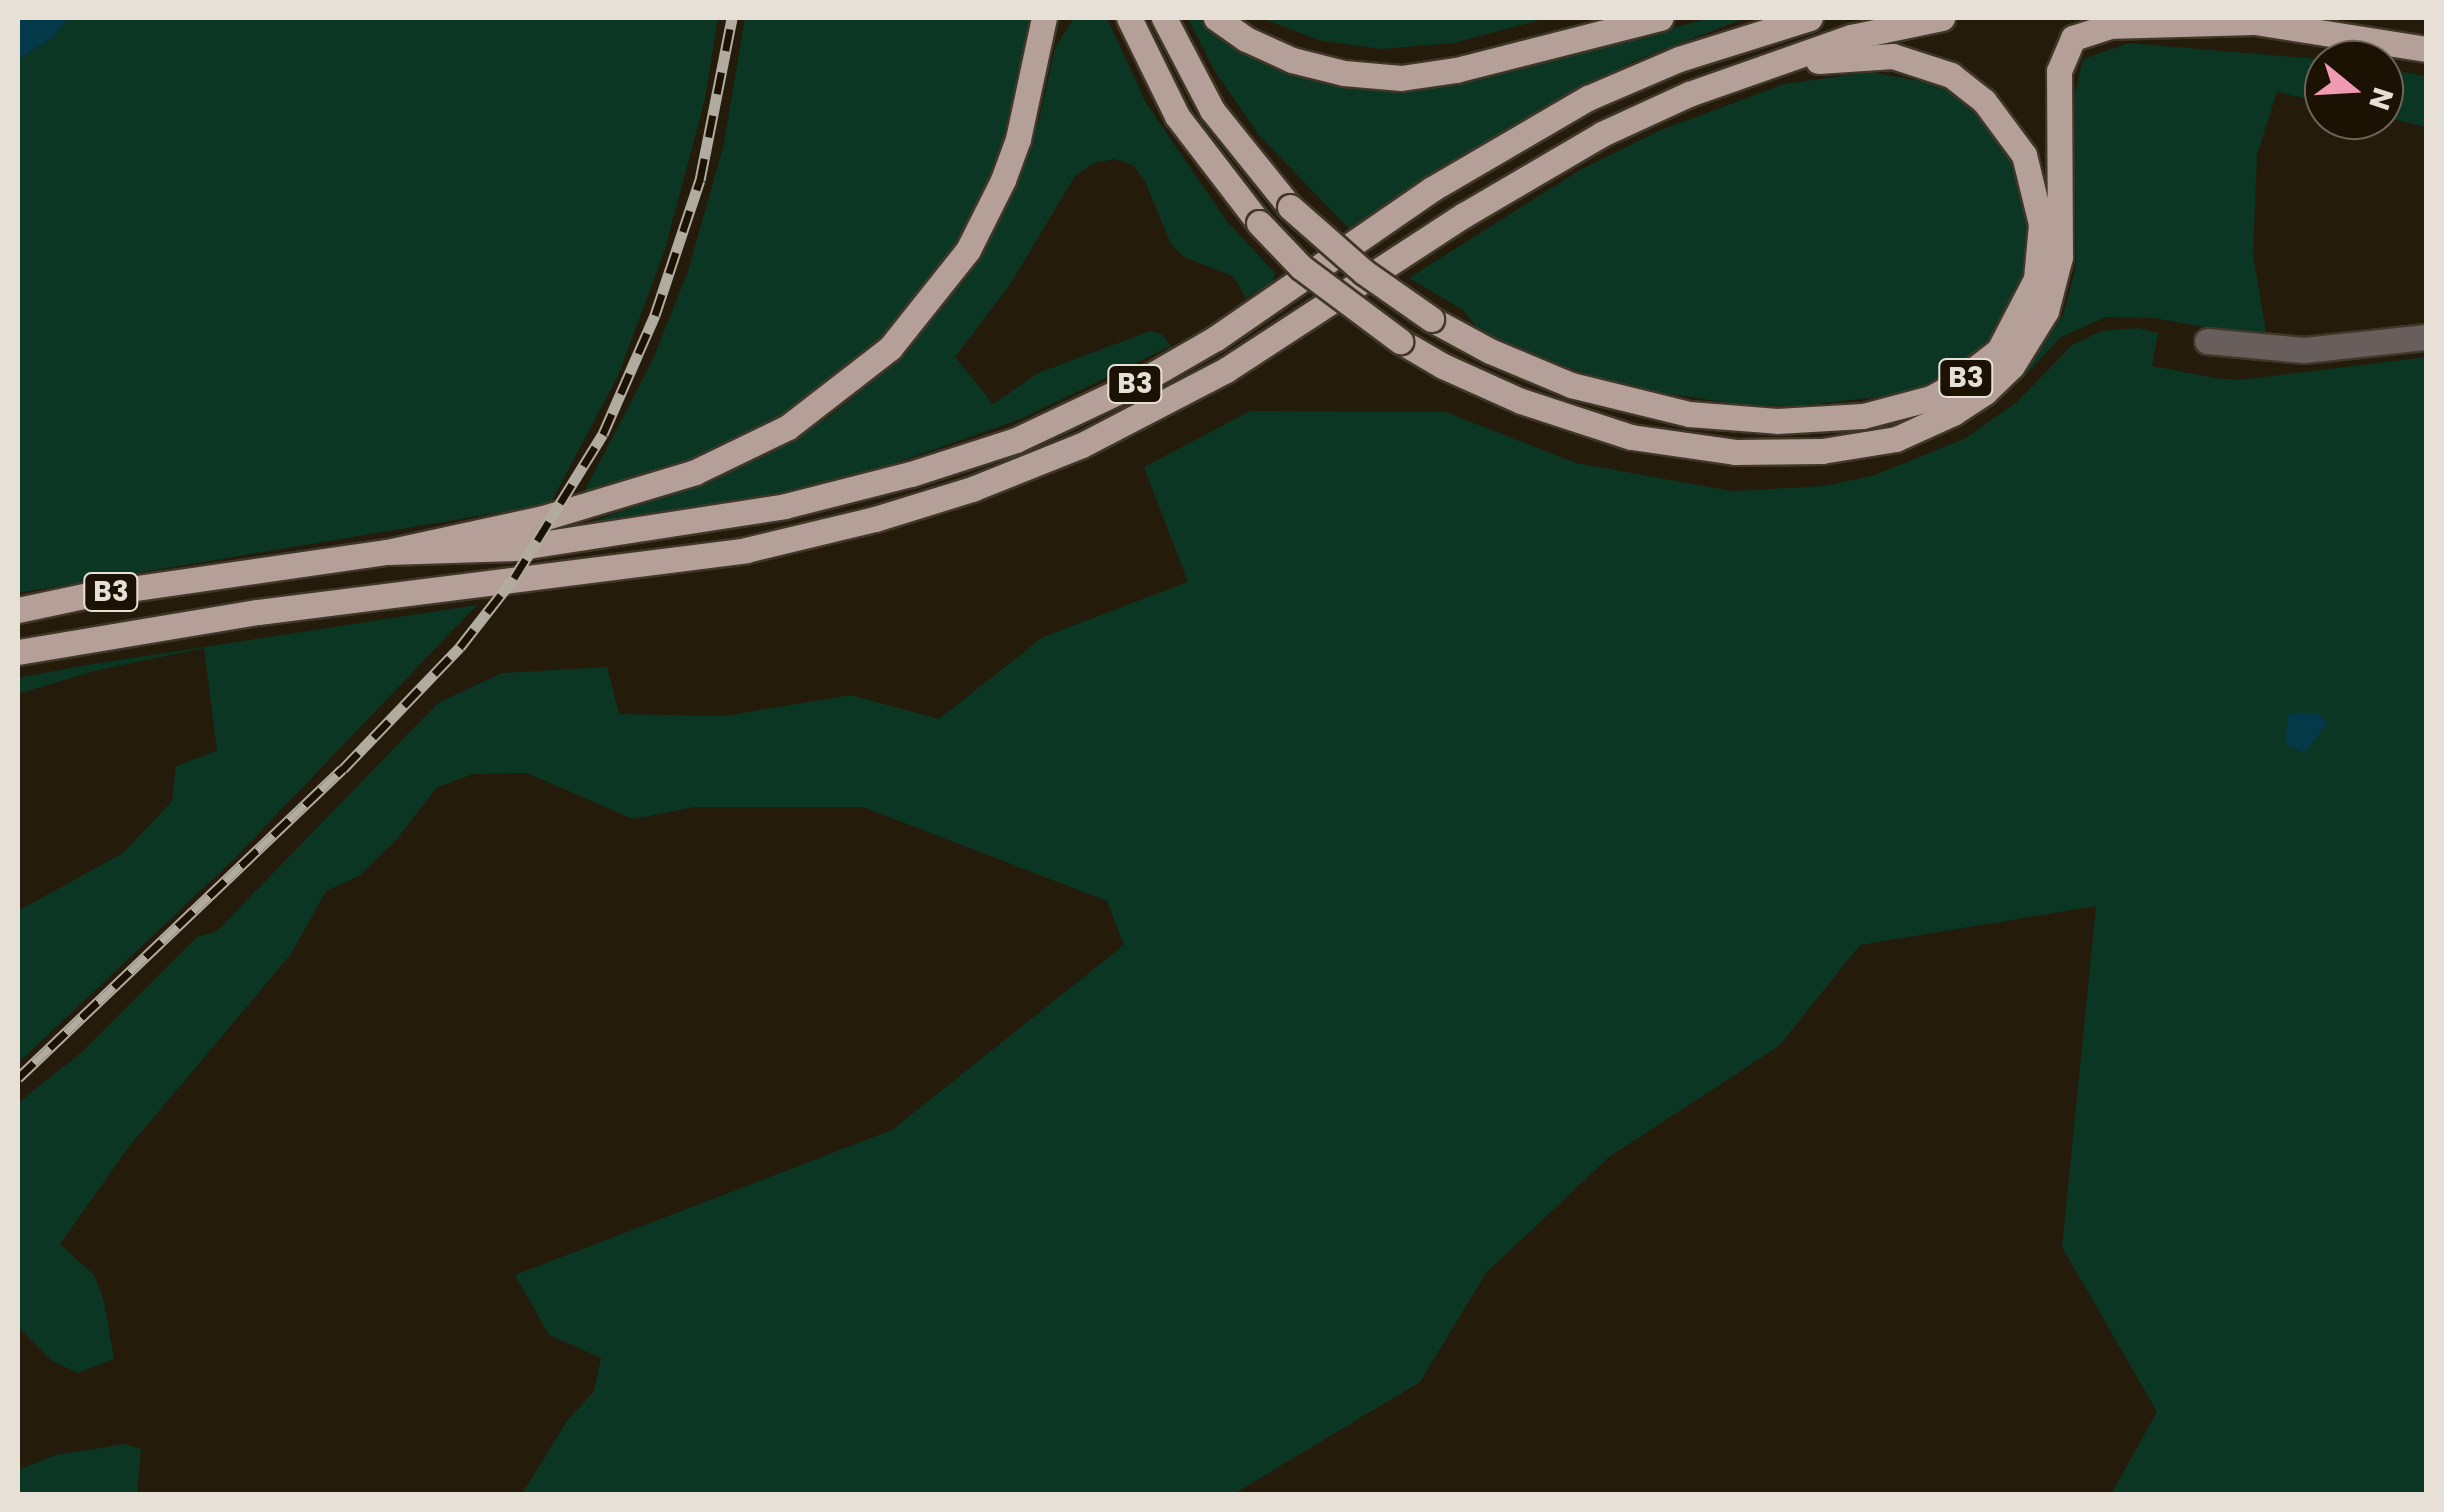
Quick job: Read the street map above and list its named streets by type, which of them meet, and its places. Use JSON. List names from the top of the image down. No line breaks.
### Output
{"streets":{"main road":["B3"]},"north":"right"}
